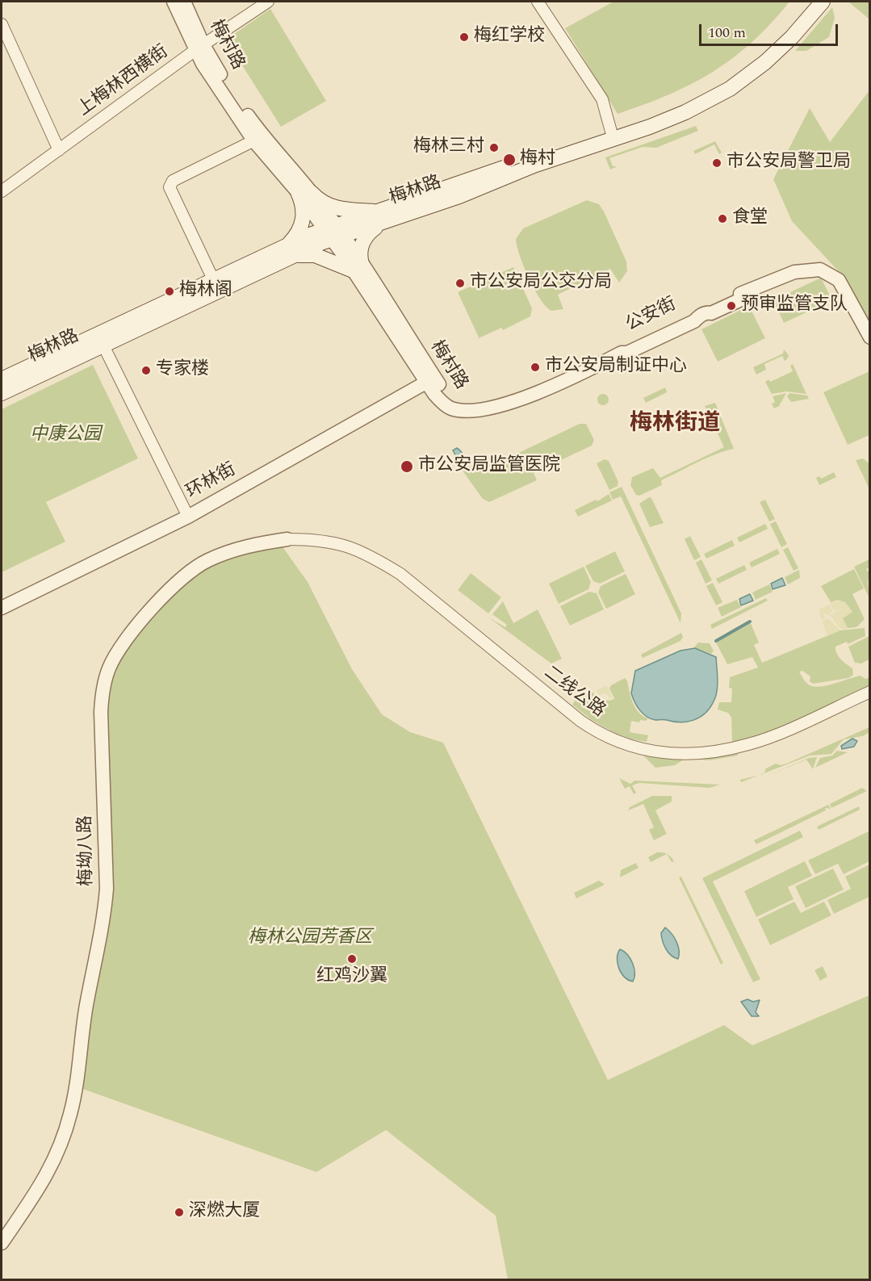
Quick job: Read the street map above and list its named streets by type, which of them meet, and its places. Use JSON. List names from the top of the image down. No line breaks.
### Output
{"streets":{"main road":["梅林路"],"street":["梅村路","上梅林西横街","公安街","环林街","二线公路","梅坳八路"]},"crossings":[["梅村路","上梅林西横街"],["梅村路","梅林路"],["梅村路","公安街"],["梅村路","环林街"],["二线公路","梅坳八路"]],"districts":["梅林街道"],"parks":["中康公园","梅林公园芳香区"],"places":["梅红学校","梅林三村","梅村","市公安局警卫局","食堂","市公安局公交分局","梅林阁","预审监管支队","市公安局制证中心","专家楼","市公安局监管医院","红鸡沙翼","深燃大厦"],"scale_bar":"100 m"}
